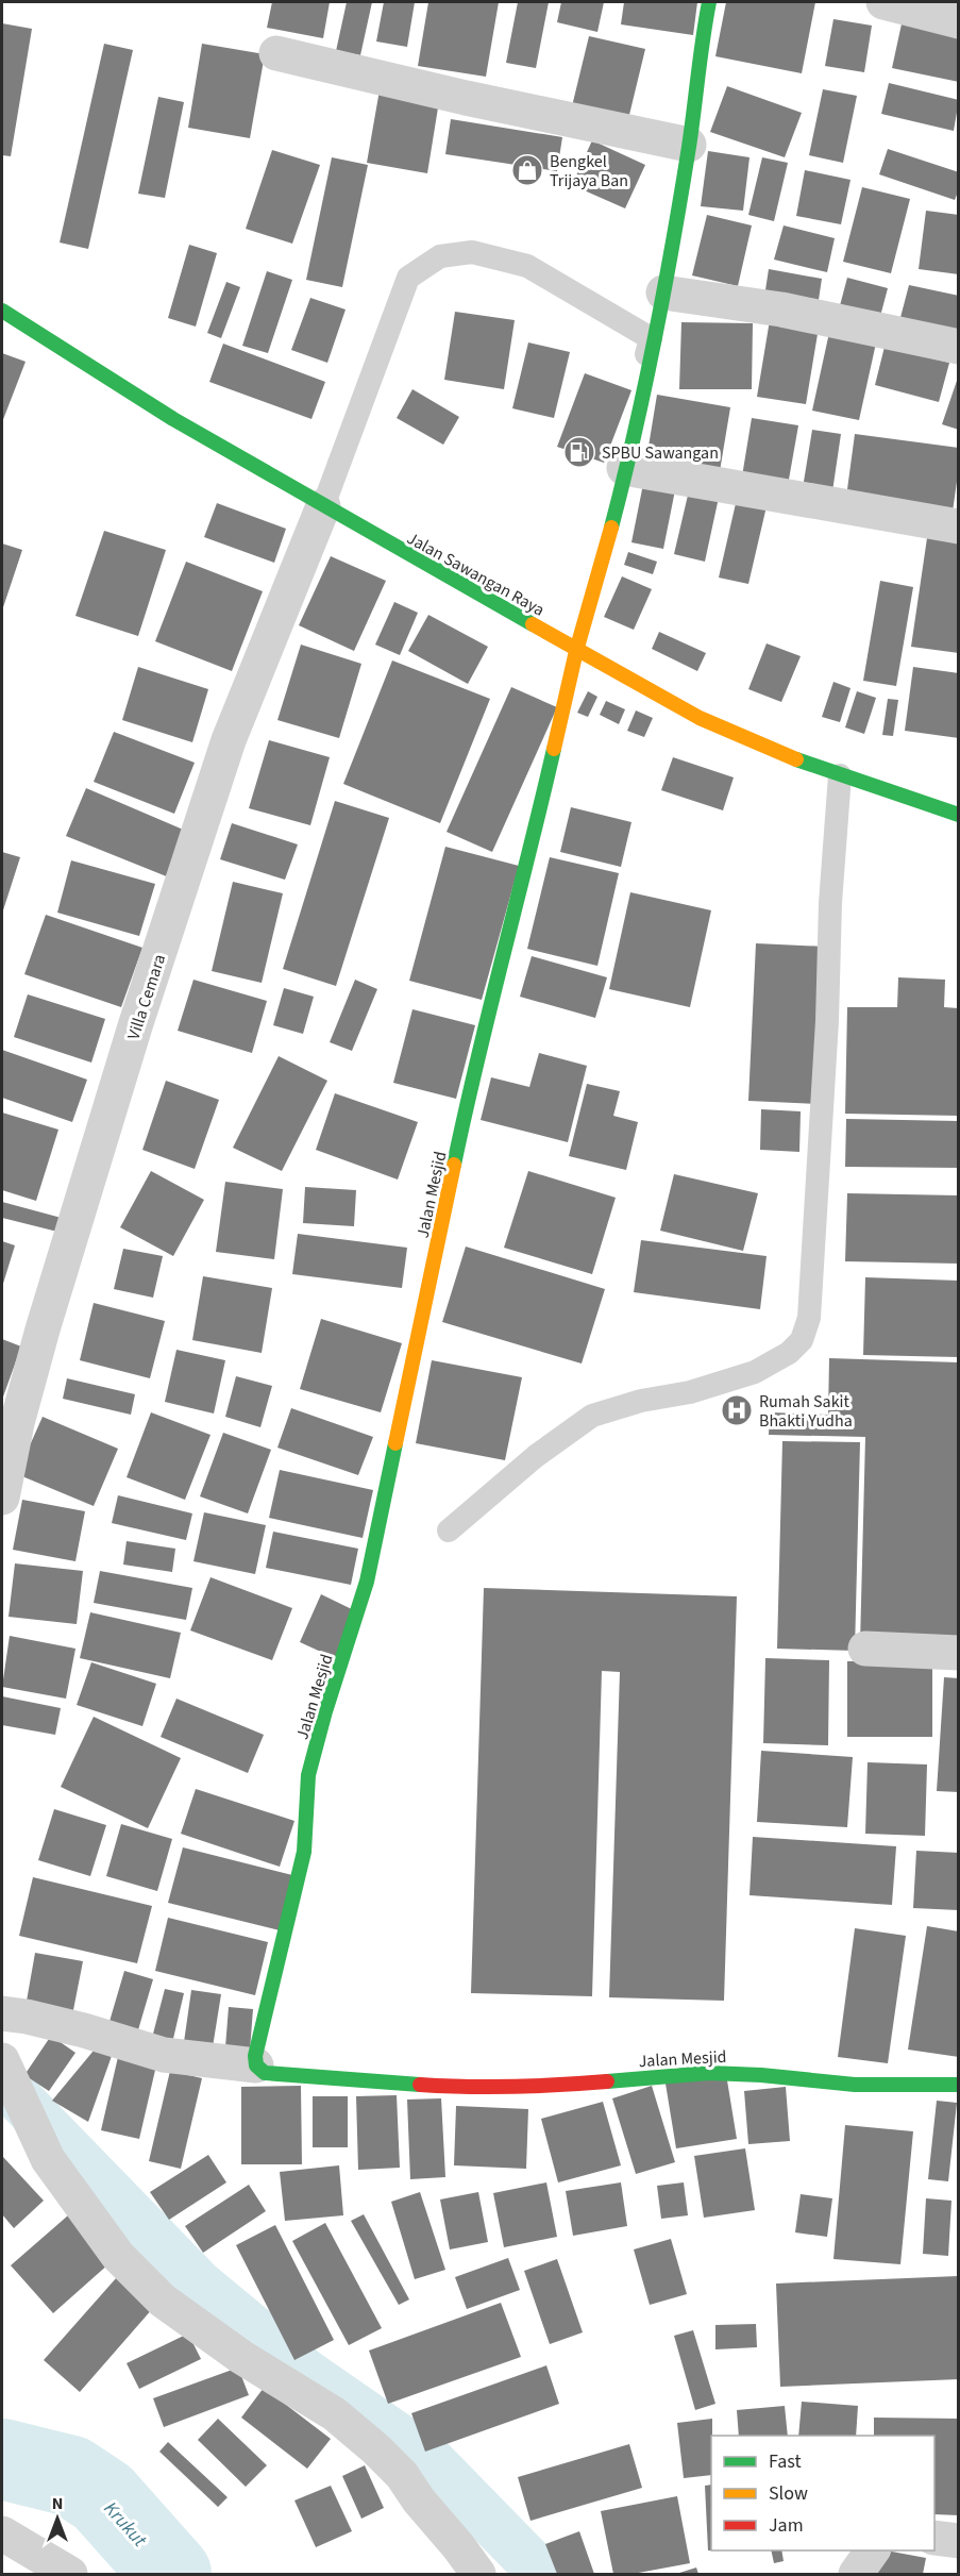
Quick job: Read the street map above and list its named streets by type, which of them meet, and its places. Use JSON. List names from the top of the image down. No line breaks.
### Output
{"streets":{"main road":["Jalan Sawangan Raya","Jalan Mesjid"],"street":["Villa Cemara"]},"crossings":[["Jalan Sawangan Raya","Villa Cemara"],["Jalan Sawangan Raya","Jalan Mesjid"]],"water":["Krukut"],"places":{"shop":["Bengkel Trijaya Ban"],"fuel station":["SPBU Sawangan"],"hospital":["Rumah Sakit Bhakti Yudha"]},"legend":["Fast","Slow","Jam"],"north":"top"}
